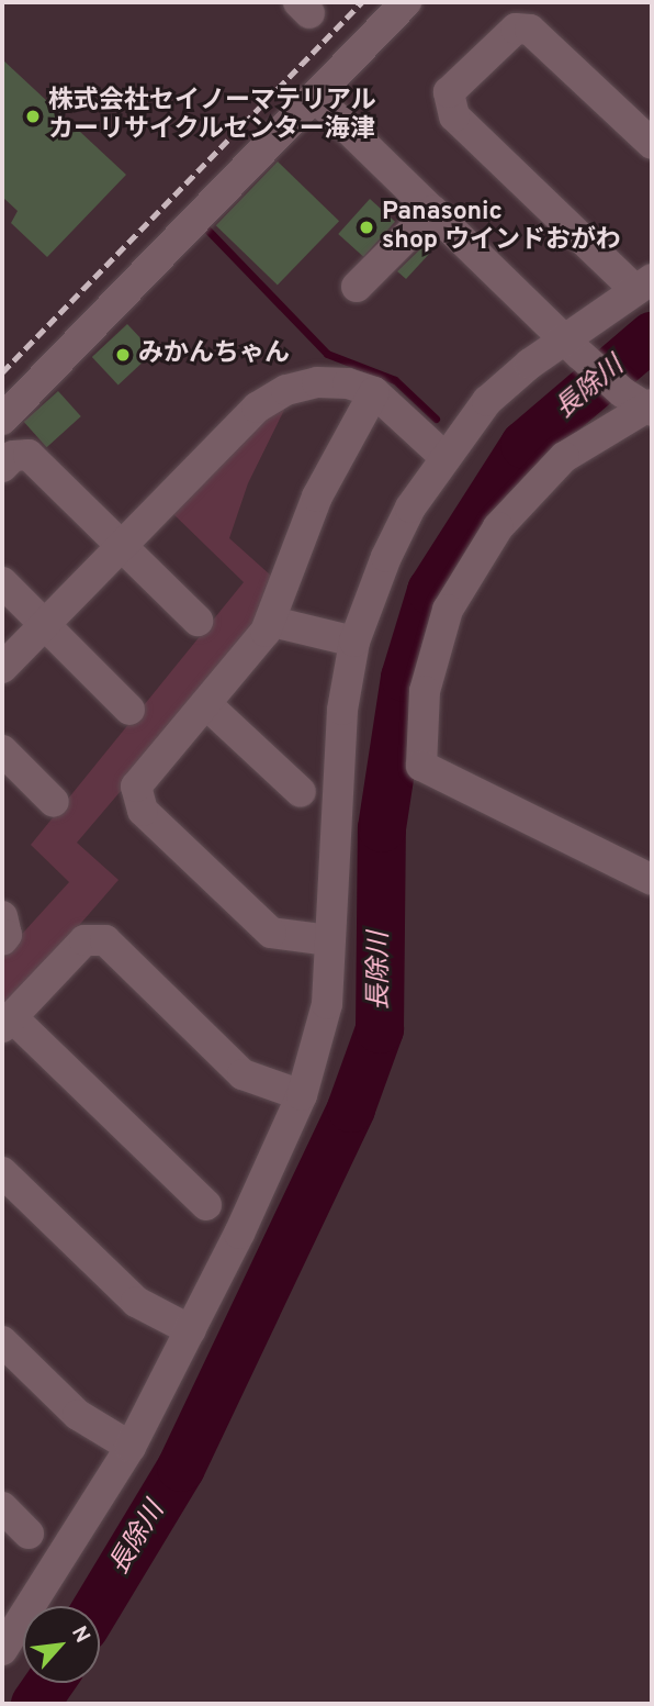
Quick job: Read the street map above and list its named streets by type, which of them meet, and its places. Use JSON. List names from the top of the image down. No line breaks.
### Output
{"water":["長除川"],"places":["株式会社セイノーマテリアル カーリサイクルセンター海津","Panasonic shop ウインドおがわ","みかんちゃん"],"north":"top right"}
